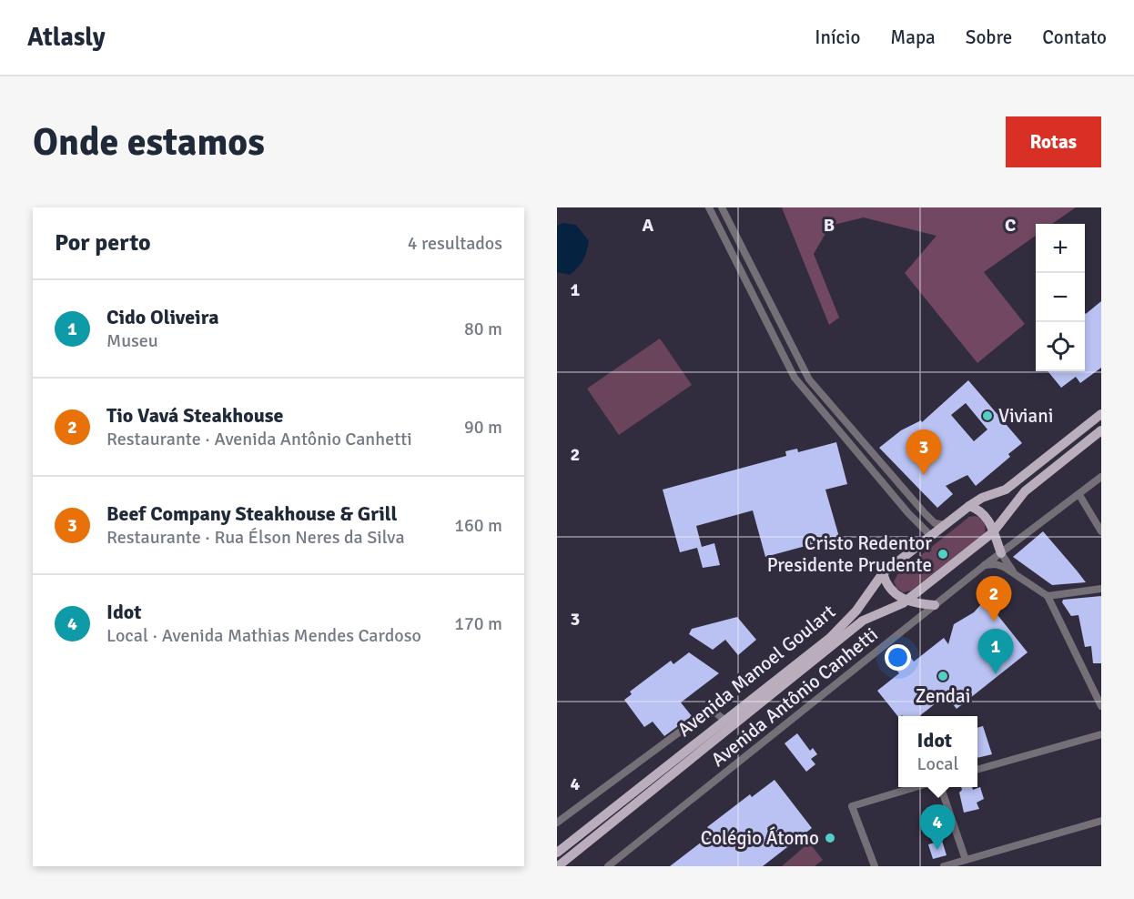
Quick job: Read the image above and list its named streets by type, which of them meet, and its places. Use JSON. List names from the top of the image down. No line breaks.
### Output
{"streets":{"main road":["Avenida Manoel Goulart"],"street":["Avenida Antônio Canhetti"]},"places":["Viviani","Cristo Redentor Presidente Prudente","Zendai","Colégio Átomo"],"page":{"header":"Atlasly","nav":["Início","Mapa","Sobre","Contato"],"buttons":"Rotas","title":"Onde estamos","heading":["Por perto","4 resultados"],"map_buttons":["+","−"],"list":[{"mark":"1","name":"Cido Oliveira","note":"Museu","value":"80 m"},{"mark":"2","name":"Tio Vavá Steakhouse","note":"Restaurante · Avenida Antônio Canhetti","value":"90 m"},{"mark":"3","name":"Beef Company Steakhouse & Grill","note":"Restaurante · Rua Élson Neres da Silva","value":"160 m"},{"mark":"4","name":"Idot","note":"Local · Avenida Mathias Mendes Cardoso","value":"170 m"}],"pins":["3","2","1","4"],"popup":["Idot","Local"]},"grid":{"columns":["A","B","C"],"rows":["1","2","3","4"]}}
